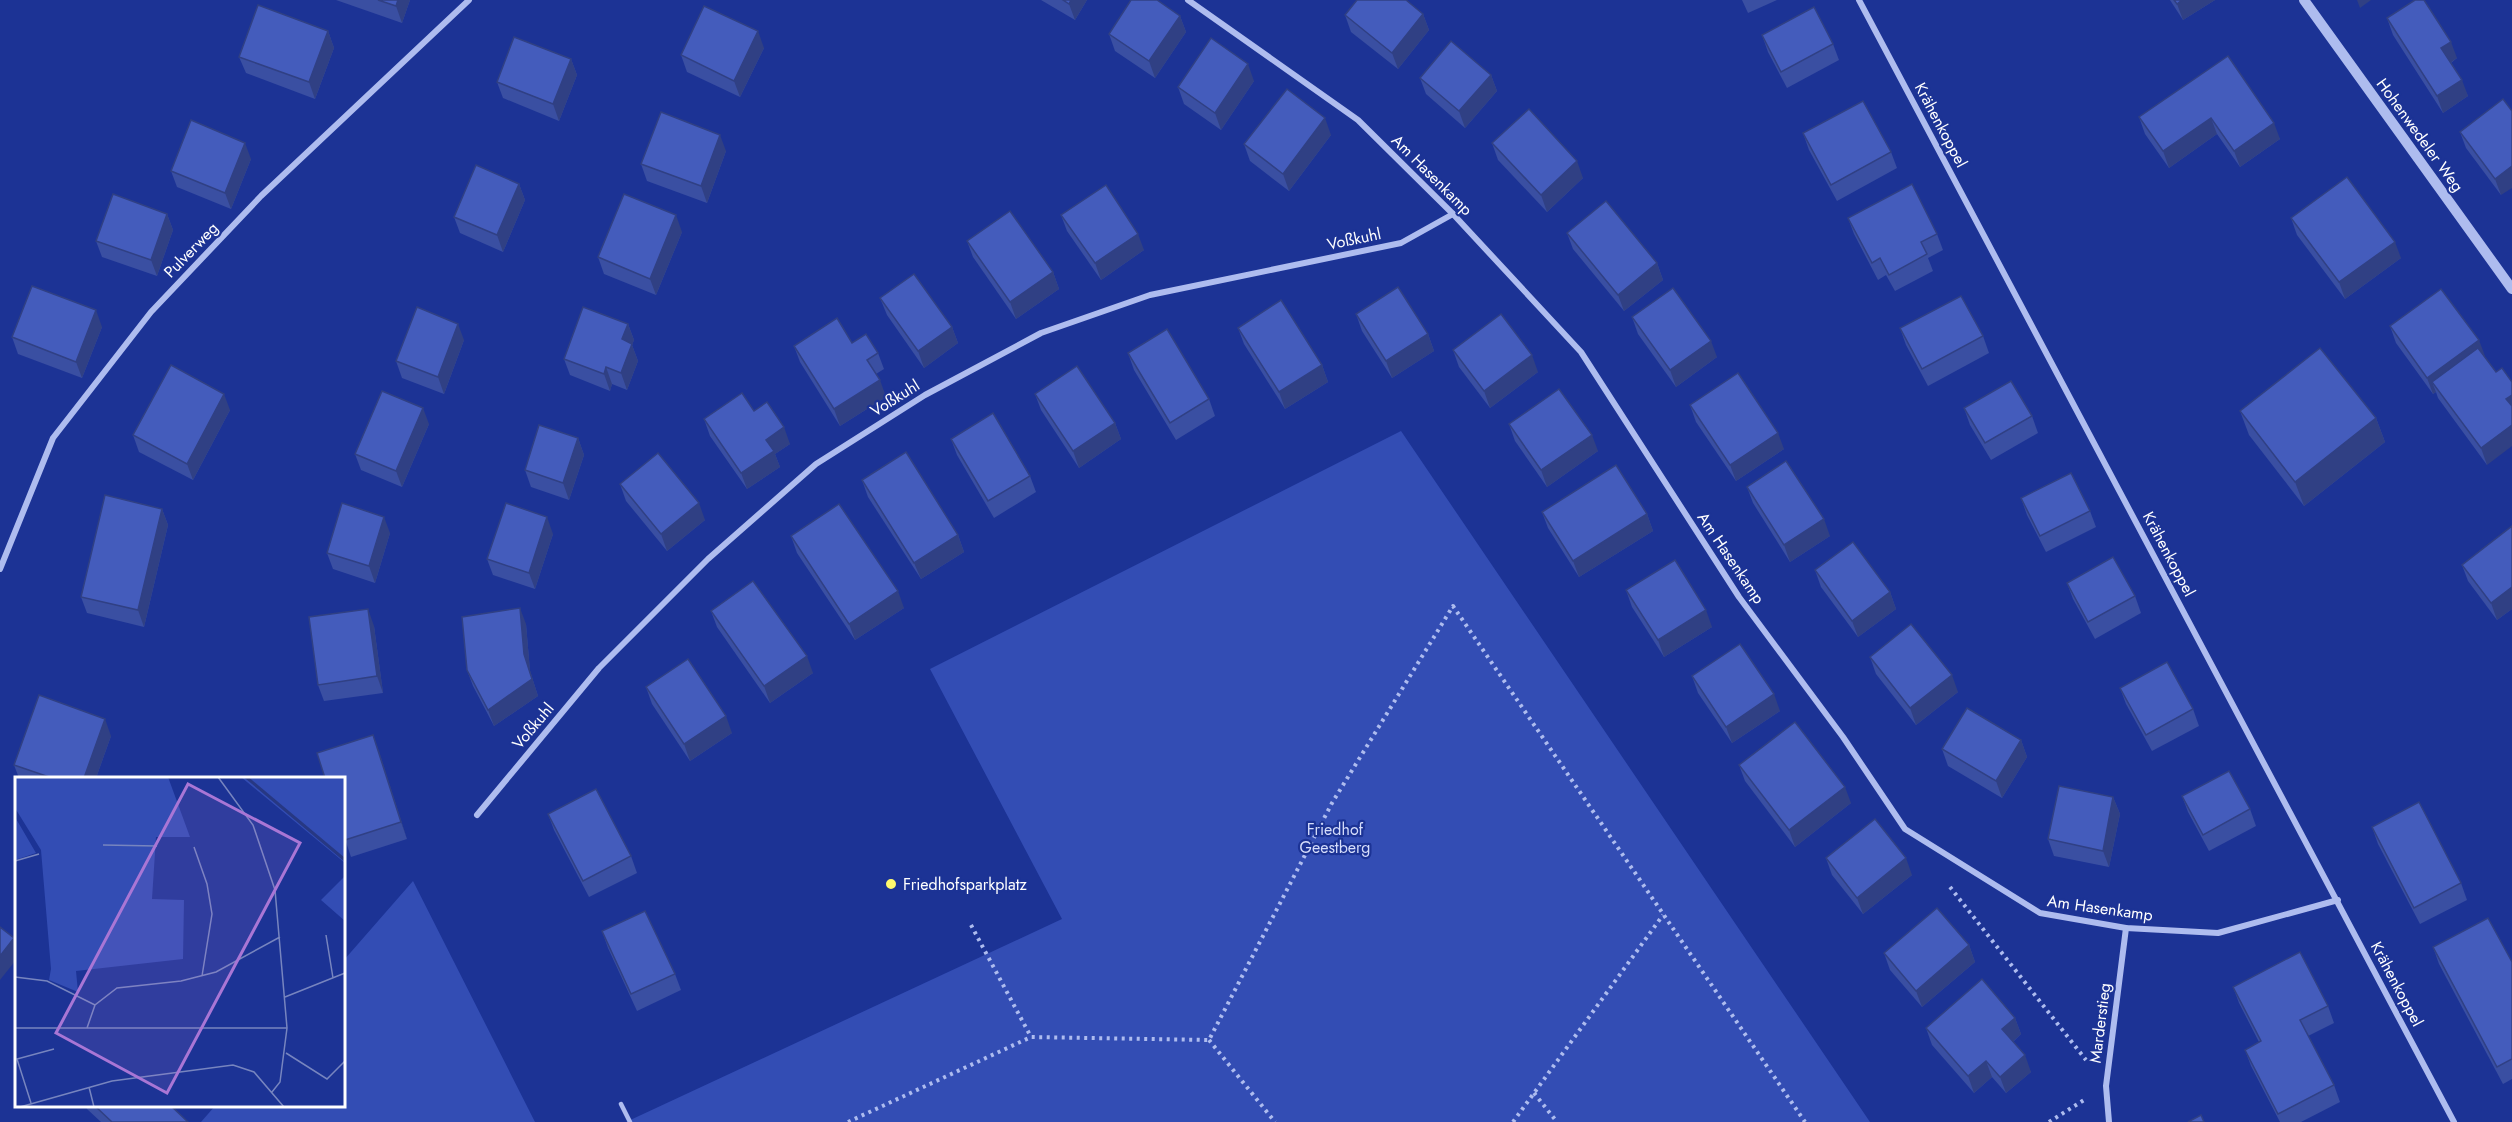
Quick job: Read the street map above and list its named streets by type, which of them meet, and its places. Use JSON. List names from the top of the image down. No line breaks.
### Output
{"streets":{"street":["Krähenkoppel","Hohenwedeler Weg","Am Hasenkamp","Voßkuhl","Pulverweg","Marderstieg"]},"crossings":[["Krähenkoppel","Am Hasenkamp"],["Am Hasenkamp","Voßkuhl"],["Am Hasenkamp","Marderstieg"]],"parks":["Friedhof Geestberg"],"places":["Friedhofsparkplatz"]}
